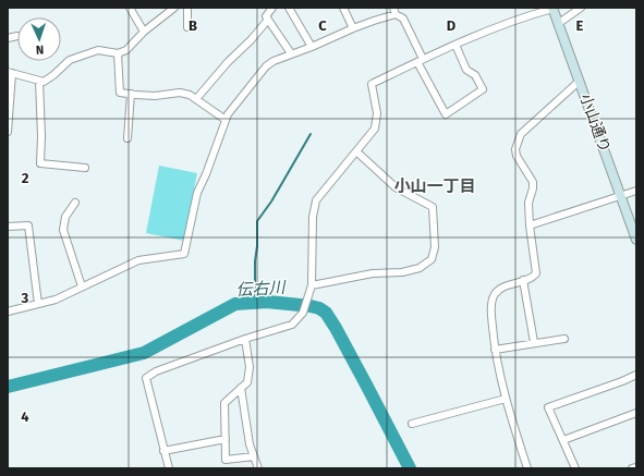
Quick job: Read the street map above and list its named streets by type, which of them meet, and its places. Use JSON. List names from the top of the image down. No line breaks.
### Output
{"streets":{"street":["小山通り"]},"districts":["小山一丁目"],"water":["伝右川"],"north":"bottom","grid":{"columns":["B","C","D","E"],"rows":["2","3","4"]}}
